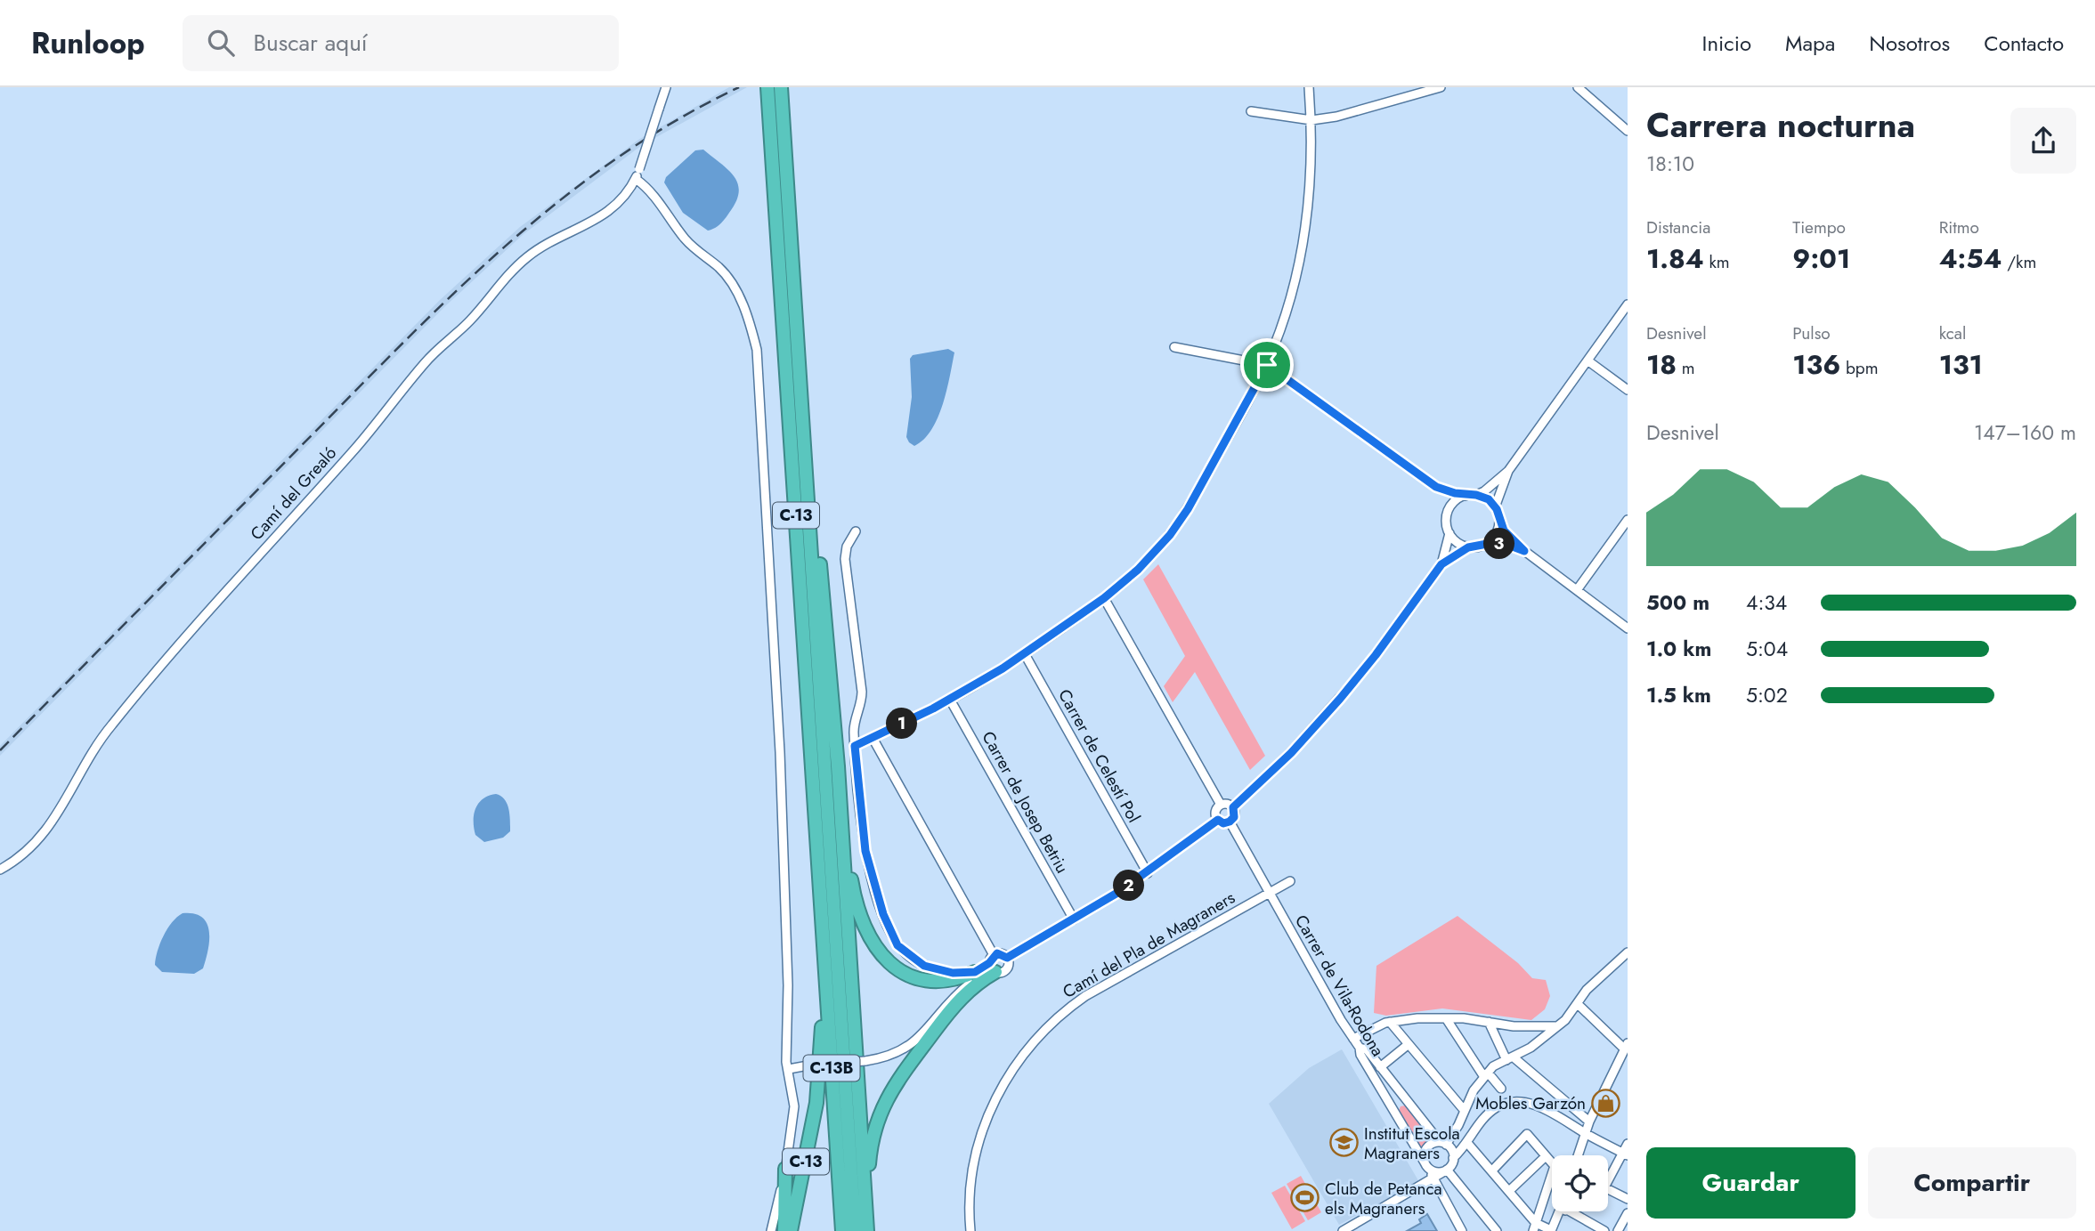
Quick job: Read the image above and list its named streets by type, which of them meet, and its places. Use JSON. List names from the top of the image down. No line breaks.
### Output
{"streets":{"highway":["C-13","C-13B"],"street":["Camí del Grealó","Carrer de Celestí Pol","Carrer de Josep Betriu","Camí del Pla de Magraners","Carrer de Vila-Rodona"]},"crossings":[["C-13","C-13B"],["Camí del Pla de Magraners","Carrer de Vila-Rodona"]],"places":{"shop":["Mobles Garzón"],"school or university":["Institut Escola Magraners"],"sports":["Club de Petanca els Magraners"]},"page":{"header":"Runloop","search":"Buscar aquí","nav":["Inicio","Mapa","Nosotros","Contacto"],"heading":["Carrera nocturna","18:10"],"stats":[["Distancia","1.84 km"],["Tiempo","9:01"],["Ritmo","4:54 /km"],["Desnivel","18 m"],["Pulso","136 bpm"],["kcal","131"]],"chart":["Desnivel","147–160 m"],"pins":["3","1","2"],"list":[{"name":"500 m","note":"4:34"},{"name":"1.0 km","note":"5:04"},{"name":"1.5 km","note":"5:02"}],"buttons":["Guardar","Compartir"]}}
